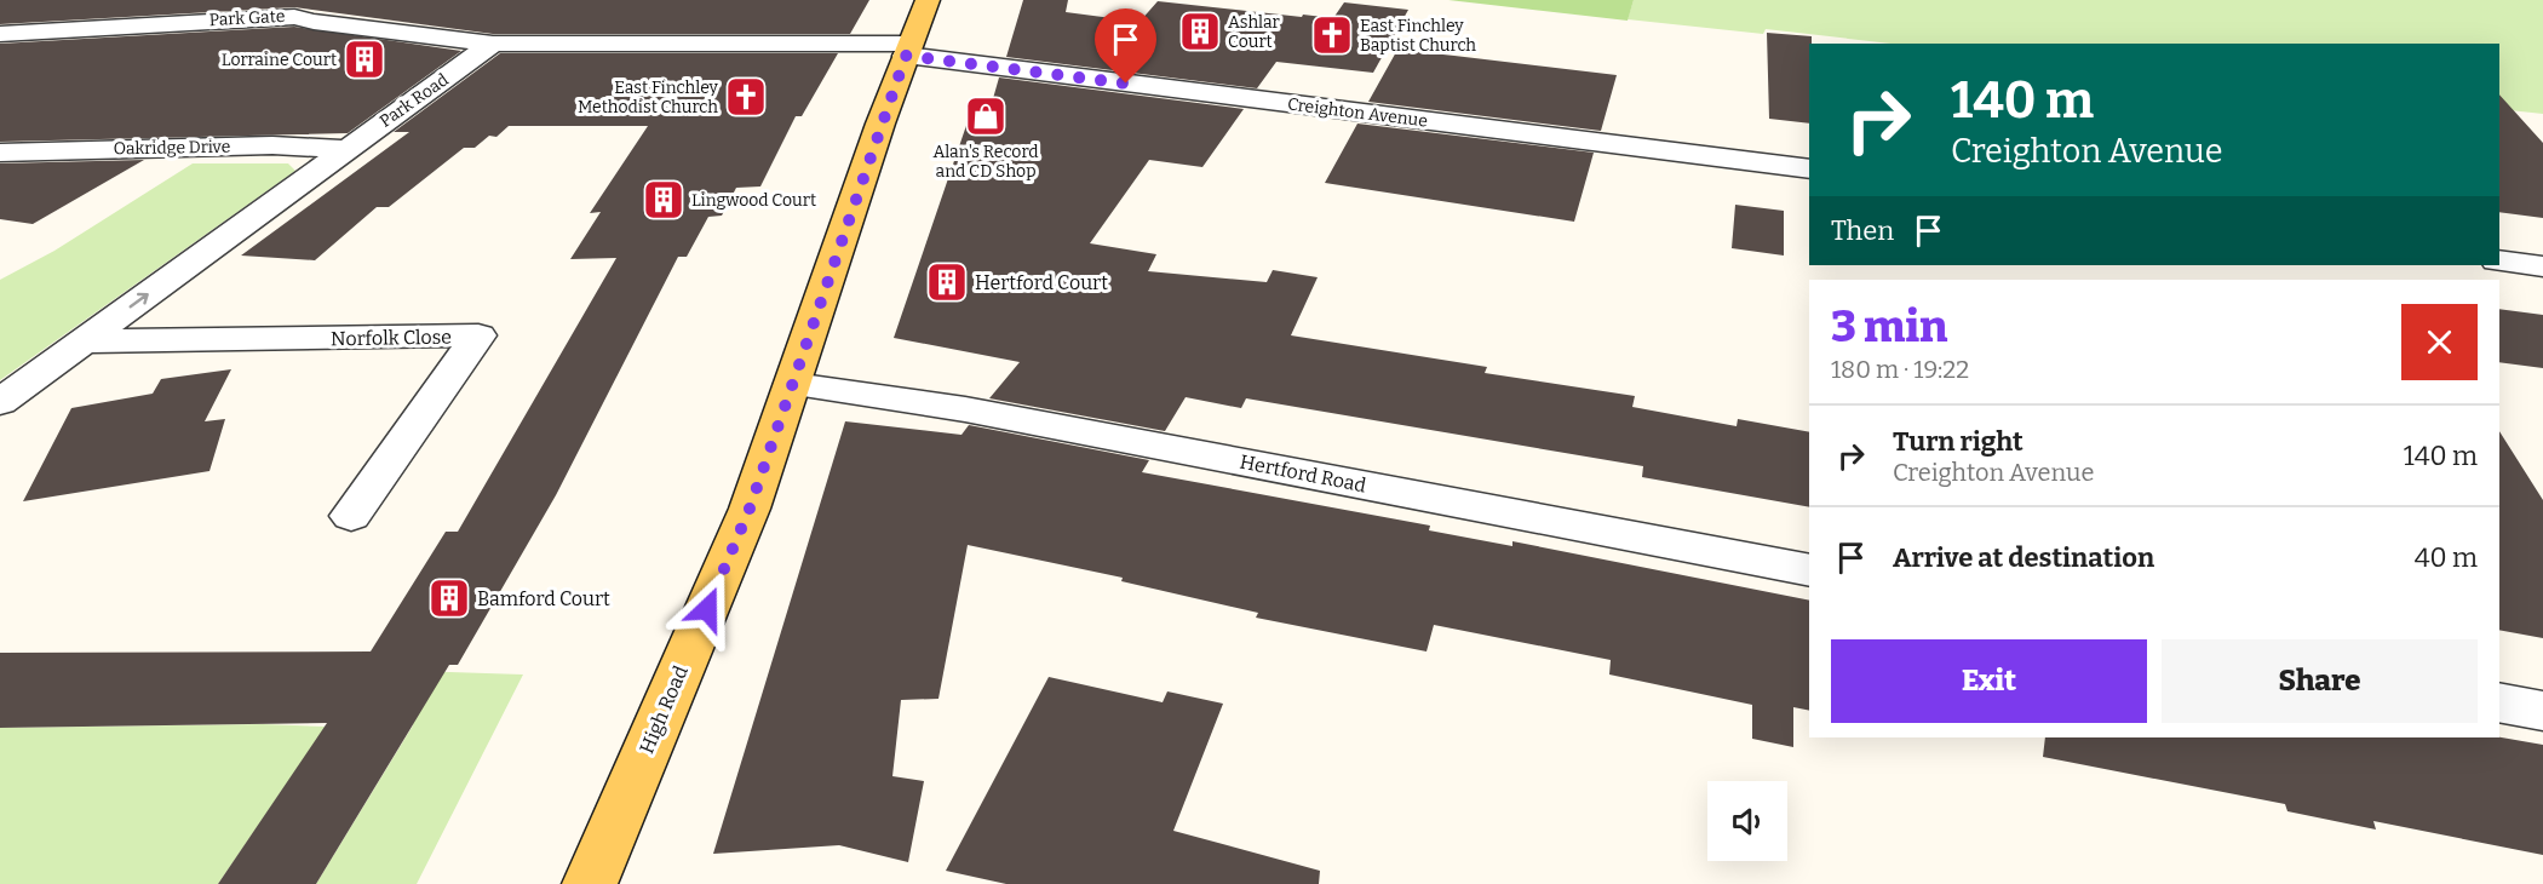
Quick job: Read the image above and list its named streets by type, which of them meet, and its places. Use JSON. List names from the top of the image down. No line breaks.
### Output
{"streets":{"main road":["High Road"],"street":["Park Gate","Park Road","Creighton Avenue","Oakridge Drive","Norfolk Close","Hertford Road"]},"crossings":[["Park Gate","Park Road"],["Park Road","Oakridge Drive"],["Park Road","Norfolk Close"],["Creighton Avenue","High Road"],["Hertford Road","High Road"]],"one_way":["Park Road"],"places":{"building":["Ashlar Court","Lorraine Court","Lingwood Court","Hertford Court","Bamford Court"],"church":["East Finchley Baptist Church","East Finchley Methodist Church"],"shop":["Alan's Record and CD Shop"]},"page":{"turn":["140 m","Creighton Avenue"],"then":"Then","heading":["3 min","180 m · 19:22"],"list":[{"name":"Turn right","note":"Creighton Avenue","value":"140 m"},{"name":"Arrive at destination","value":"40 m"}],"buttons":["Exit","Share"]}}
